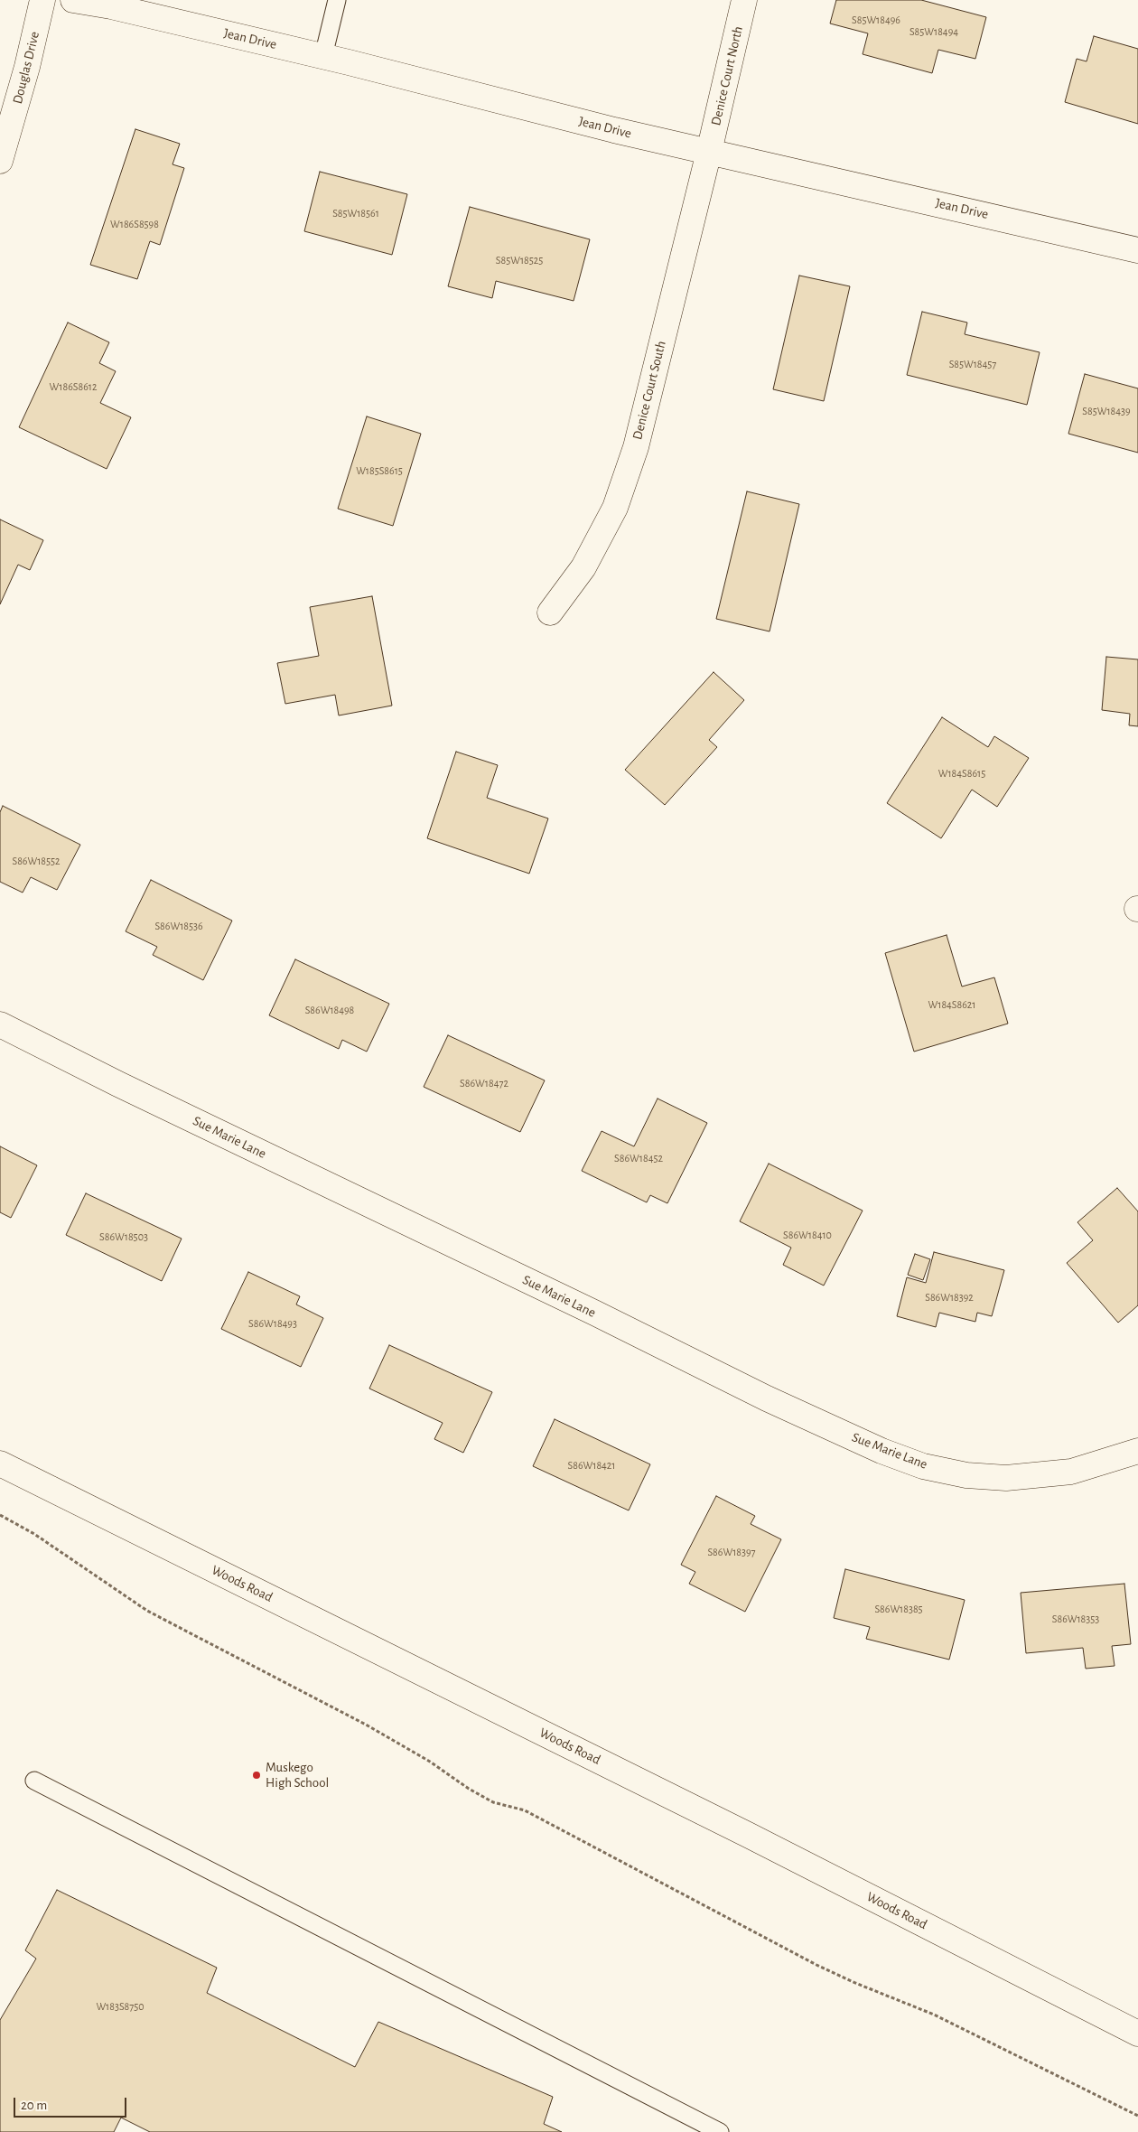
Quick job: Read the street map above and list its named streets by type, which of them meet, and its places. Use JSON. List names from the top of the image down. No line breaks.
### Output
{"streets":{"street":["Jean Drive","Douglas Drive","Denice Court North","Denice Court South","Sue Marie Lane","Woods Road"]},"crossings":[["Jean Drive","Denice Court North"],["Jean Drive","Denice Court South"],["Denice Court North","Denice Court South"]],"places":["Muskego High School"],"house_numbers":["S85W18496","S85W18494","S85W18561","W186S8598","S85W18525","S85W18457","W186S8612","S85W18439","W185S8615","W184S8615","S86W18552","S86W18536","W184S8621","S86W18498","S86W18472","S86W18452","S86W18410","S86W18503","S86W18392","S86W18493","S86W18421","S86W18397","S86W18385","S86W18353","W183S8750"],"scale_bar":"20 m"}
